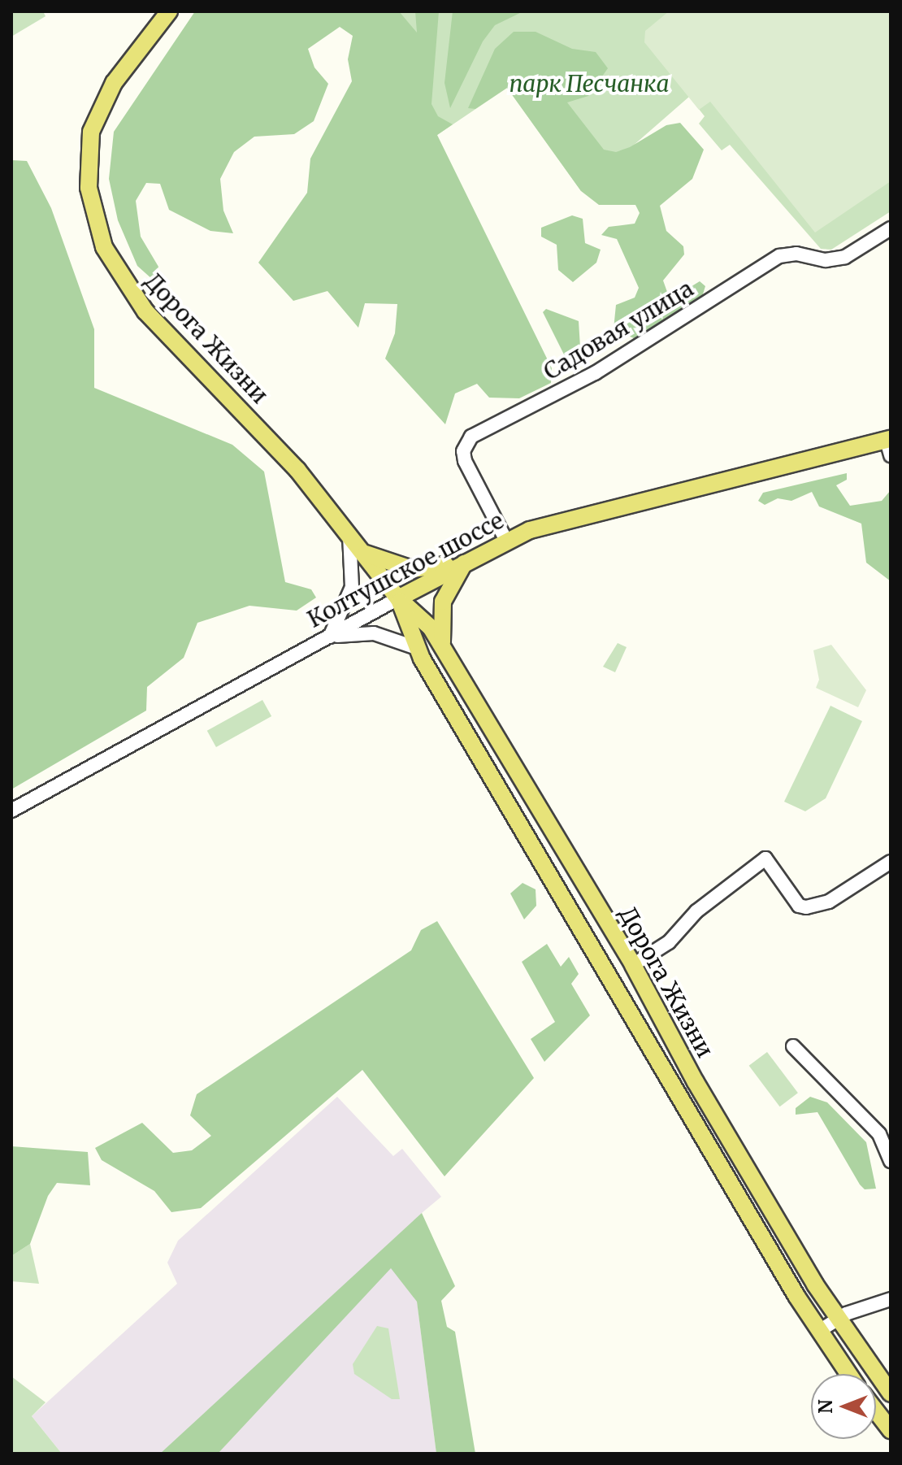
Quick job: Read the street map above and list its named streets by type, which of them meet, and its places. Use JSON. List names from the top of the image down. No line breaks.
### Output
{"streets":{"main road":["Дорога Жизни","Колтушское шоссе"],"street":["Садовая улица"]},"crossings":[["Садовая улица","Колтушское шоссе"],["Дорога Жизни","Колтушское шоссе"]],"parks":["парк Песчанка"],"north":"left"}
